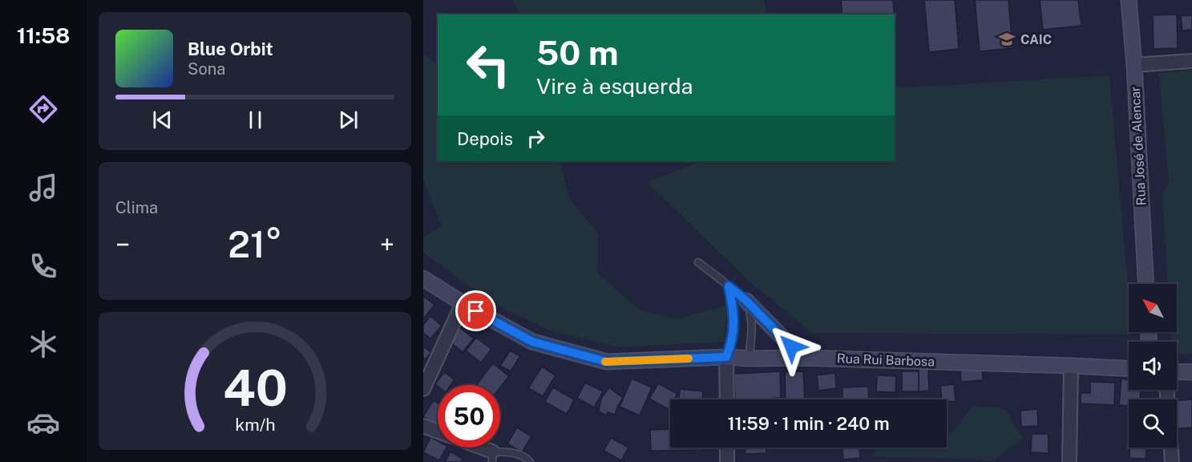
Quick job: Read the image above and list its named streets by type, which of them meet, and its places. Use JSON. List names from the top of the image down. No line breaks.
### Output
{"streets":{"main road":["Rua José de Alencar","Rua Rui Barbosa"]},"places":{"school or university":["CAIC"]},"north":"top left","page":{"tabs":"11:58","turn":["50 m","Vire à esquerda"],"song":["Blue Orbit","Sona"],"then":"Depois","tile":"Clima","heat":["−","21°","+"],"limit":"50","trip":"11:59 · 1 min · 240 m","gauge":["40","km/h"]}}
